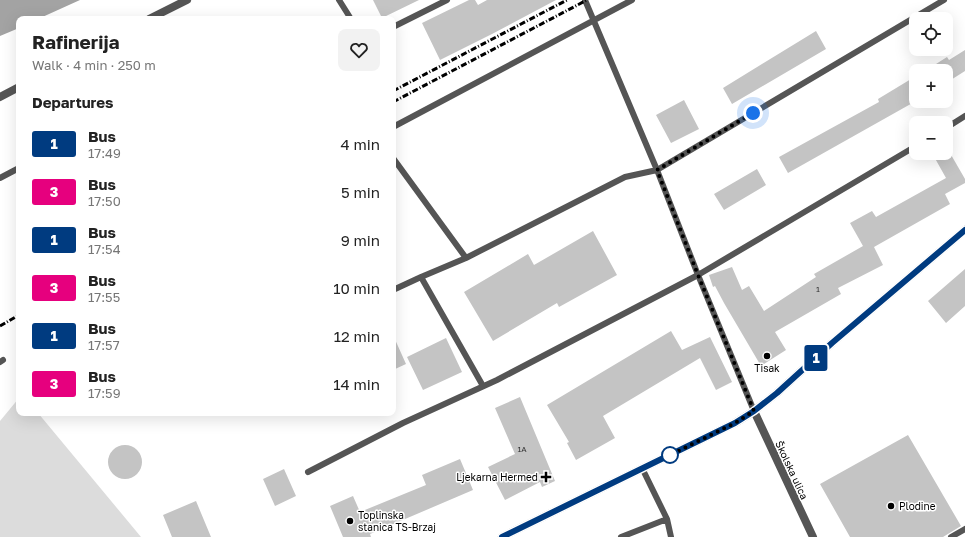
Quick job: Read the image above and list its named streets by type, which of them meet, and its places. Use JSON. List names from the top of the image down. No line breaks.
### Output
{"streets":{"street":["Školska ulica"]},"places":{"other":["Tisak","Plodine","Toplinska stanica TS-Brzaj"],"health":["Ljekarna Hermed"]},"lines":["bus line 1"],"house_numbers":["1","1A"],"page":{"on_map":"1","map_buttons":["+","−"],"heading":[["Rafinerija","Walk · 4 min · 250 m"],"Departures"],"list":[{"mark":"1","name":"Bus","note":"17:49","value":"4 min"},{"mark":"3","name":"Bus","note":"17:50","value":"5 min"},{"mark":"1","name":"Bus","note":"17:54","value":"9 min"},{"mark":"3","name":"Bus","note":"17:55","value":"10 min"},{"mark":"1","name":"Bus","note":"17:57","value":"12 min"},{"mark":"3","name":"Bus","note":"17:59","value":"14 min"}]}}
